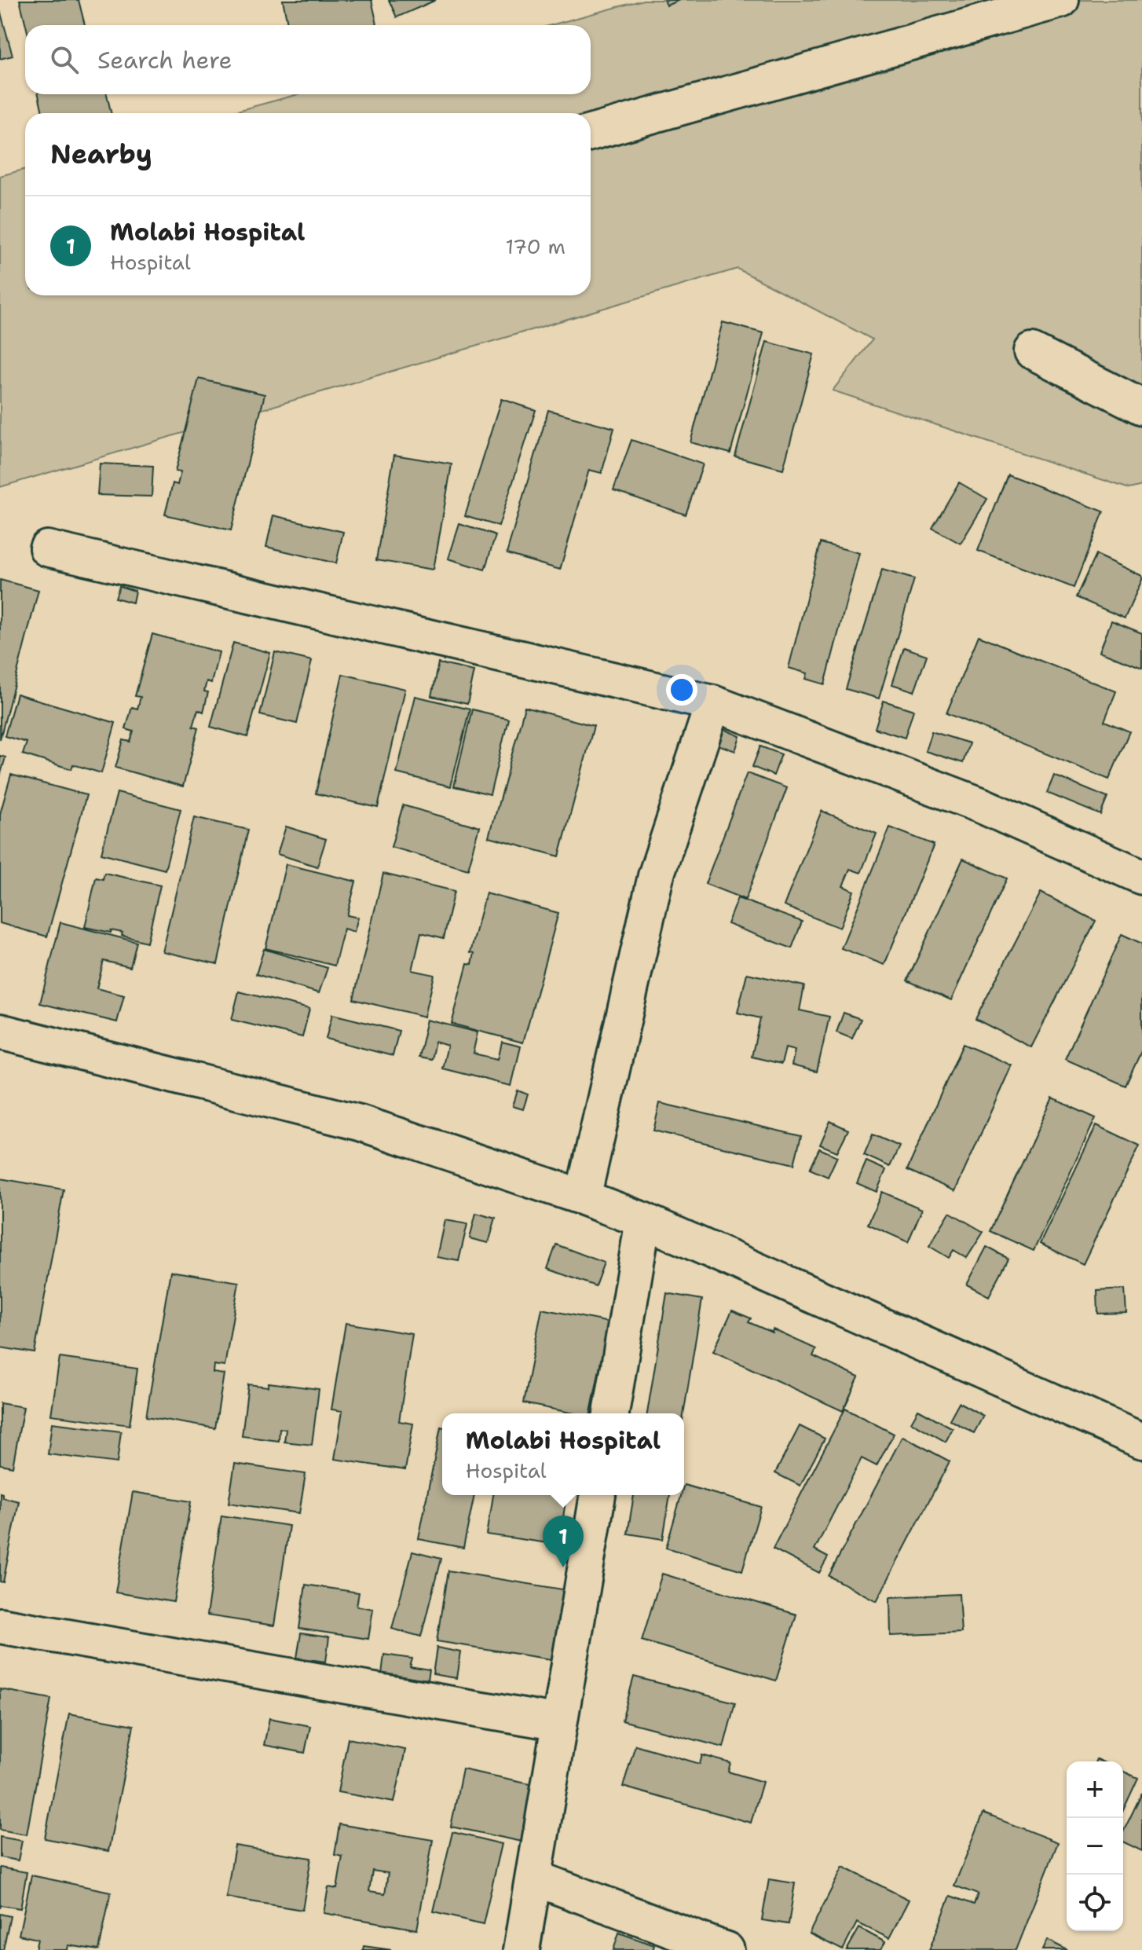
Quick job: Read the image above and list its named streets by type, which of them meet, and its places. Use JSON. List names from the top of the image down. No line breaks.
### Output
{"page":{"search":"Search here","heading":"Nearby","list":[{"mark":"1","name":"Molabi Hospital","note":"Hospital","value":"170 m"}],"popup":["Molabi Hospital","Hospital"],"pins":"1","map_buttons":["+","−"]}}
